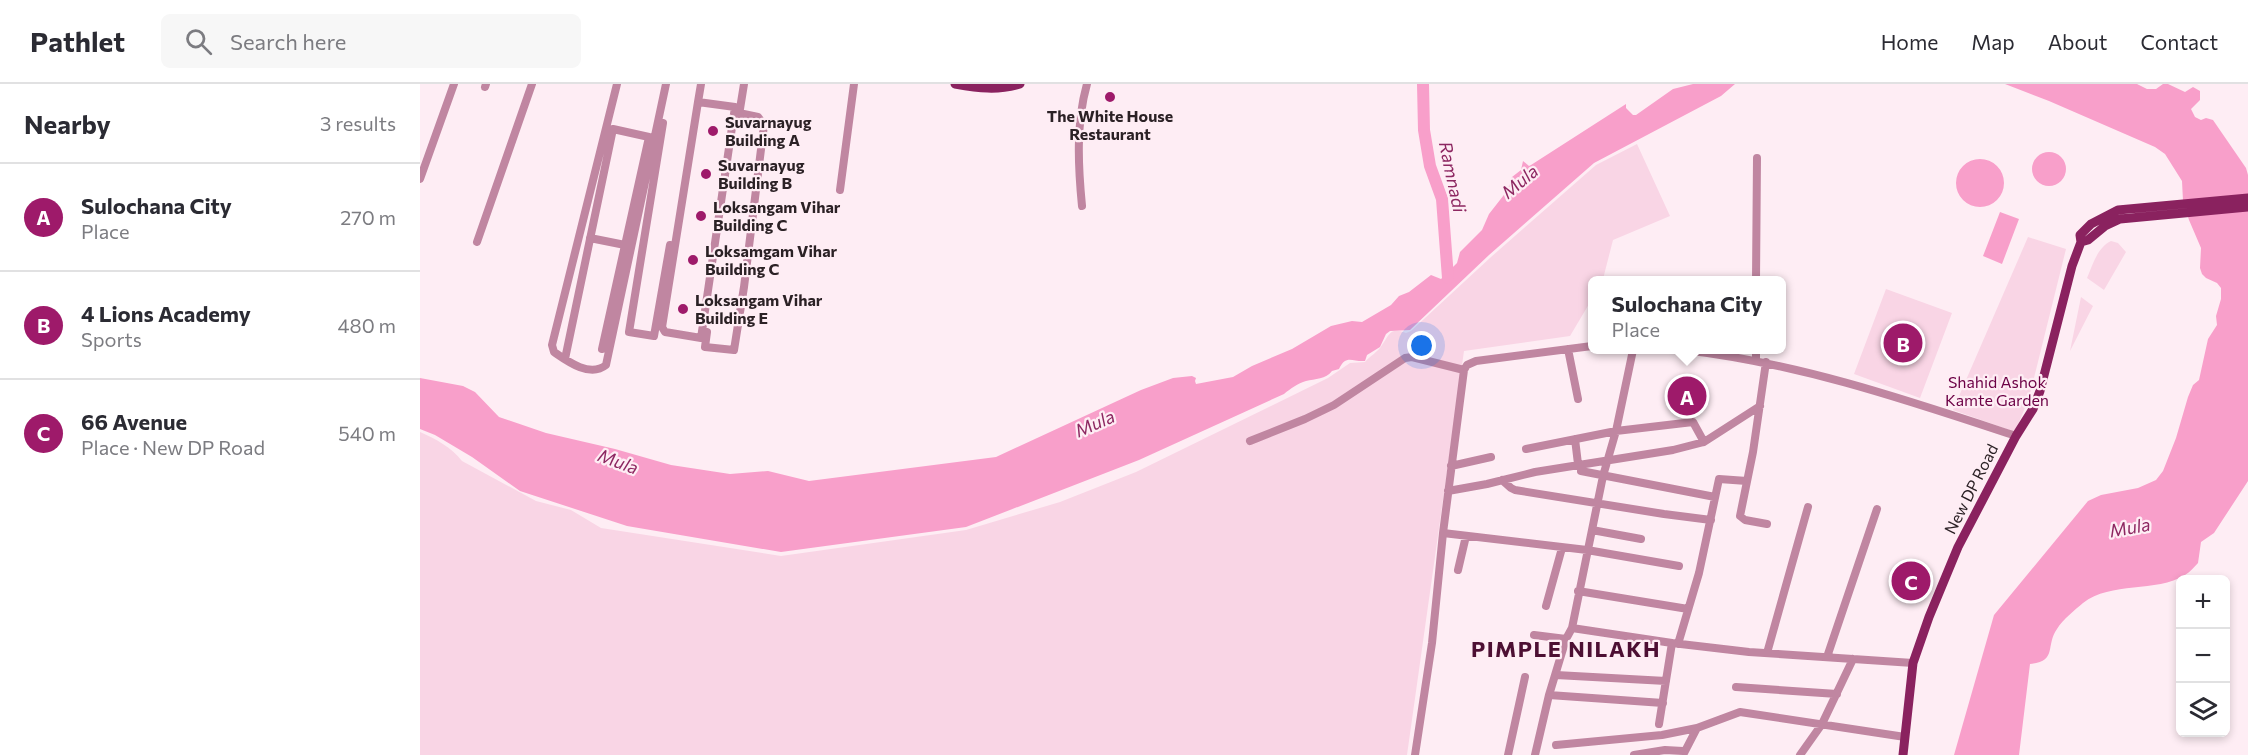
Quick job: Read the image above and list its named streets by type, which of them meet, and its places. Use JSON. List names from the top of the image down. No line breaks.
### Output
{"streets":{"main road":["New DP Road"]},"districts":["PIMPLE NILAKH"],"water":["Ramnadi","Mula"],"parks":["Shahid Ashok Kamte Garden"],"places":["The White House Restaurant","Suvarnayug Building A","Suvarnayug Building B","Loksangam Vihar Building C","Loksamgam Vihar Building C","Loksangam Vihar Building E"],"page":{"header":"Pathlet","search":"Search here","nav":["Home","Map","About","Contact"],"heading":["Nearby","3 results"],"list":[{"mark":"A","name":"Sulochana City","note":"Place","value":"270 m"},{"mark":"B","name":"4 Lions Academy","note":"Sports","value":"480 m"},{"mark":"C","name":"66 Avenue","note":"Place · New DP Road","value":"540 m"}],"popup":["Sulochana City","Place"],"pins":["B","A","C"],"map_buttons":["+","−"]}}
